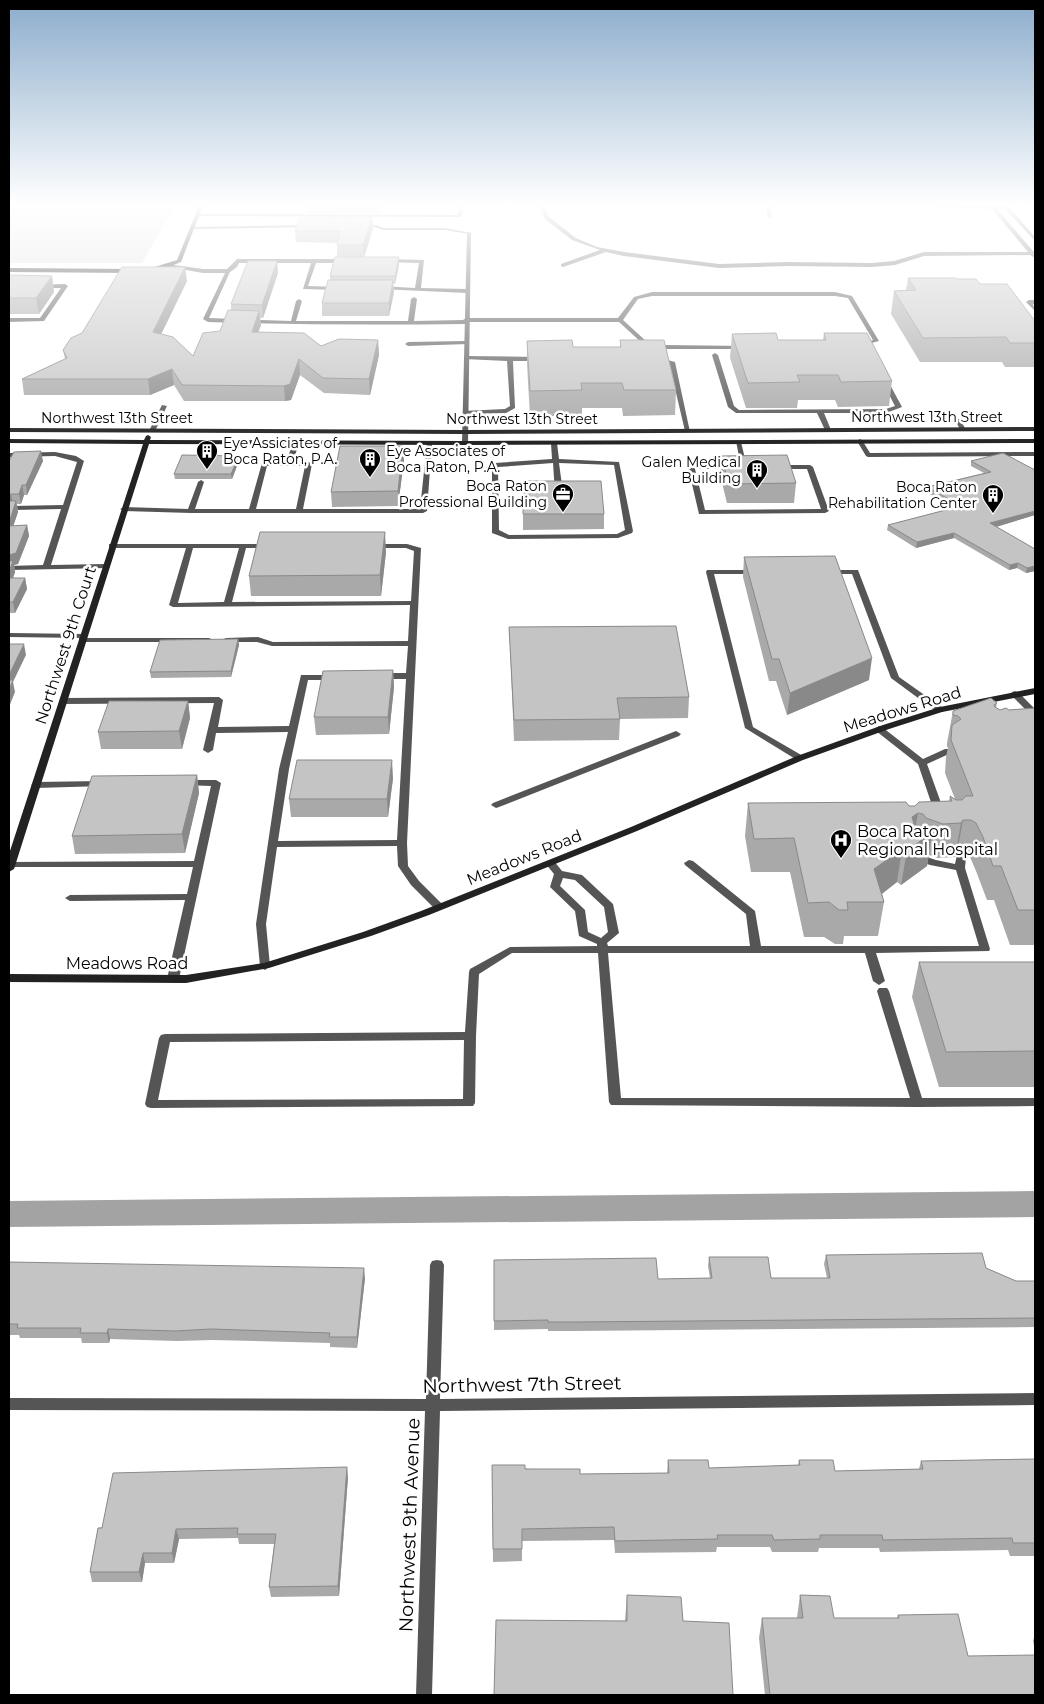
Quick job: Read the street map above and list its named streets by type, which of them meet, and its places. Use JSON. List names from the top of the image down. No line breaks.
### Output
{"streets":{"street":["Northwest 13th Street","Northwest 9th Court","Meadows Road","Northwest 7th Street","Northwest 9th Avenue"]},"crossings":[["Northwest 13th Street","Northwest 9th Court"],["Northwest 7th Street","Northwest 9th Avenue"]],"places":{"building":["Eye Assiciates of Boca Raton, P.A.","Eye Associates of Boca Raton, P.A.","Galen Medical Building","Boca Raton Rehabilitation Center"],"office":["Boca Raton Professional Building"],"hospital":["Boca Raton Regional Hospital"]}}
